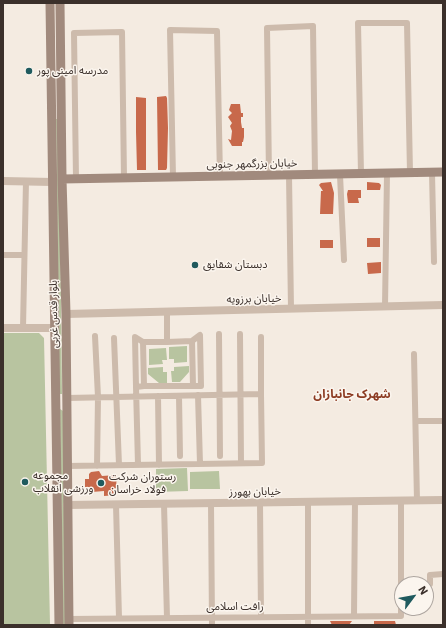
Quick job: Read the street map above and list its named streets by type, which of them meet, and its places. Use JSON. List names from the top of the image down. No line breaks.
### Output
{"streets":{"main road":["خیابان بزرگمهر جنوبی","بلوار قدس غربی"],"street":["خیابان برزویه","خیابان بهورز","رافت اسلامی"]},"crossings":[["خیابان بزرگمهر جنوبی","بلوار قدس غربی"],["خیابان برزویه","بلوار قدس غربی"],["بلوار قدس غربی","خیابان بهورز"],["بلوار قدس غربی","رافت اسلامی"],["خیابان بهورز","رافت اسلامی"]],"districts":["شهرک جانبازان"],"places":["مدرسه امینی پور","دبستان شقایق","مجموعه ورزشی انقلاب","رستوران شرکت فولاد خراسان"],"north":"top right"}
